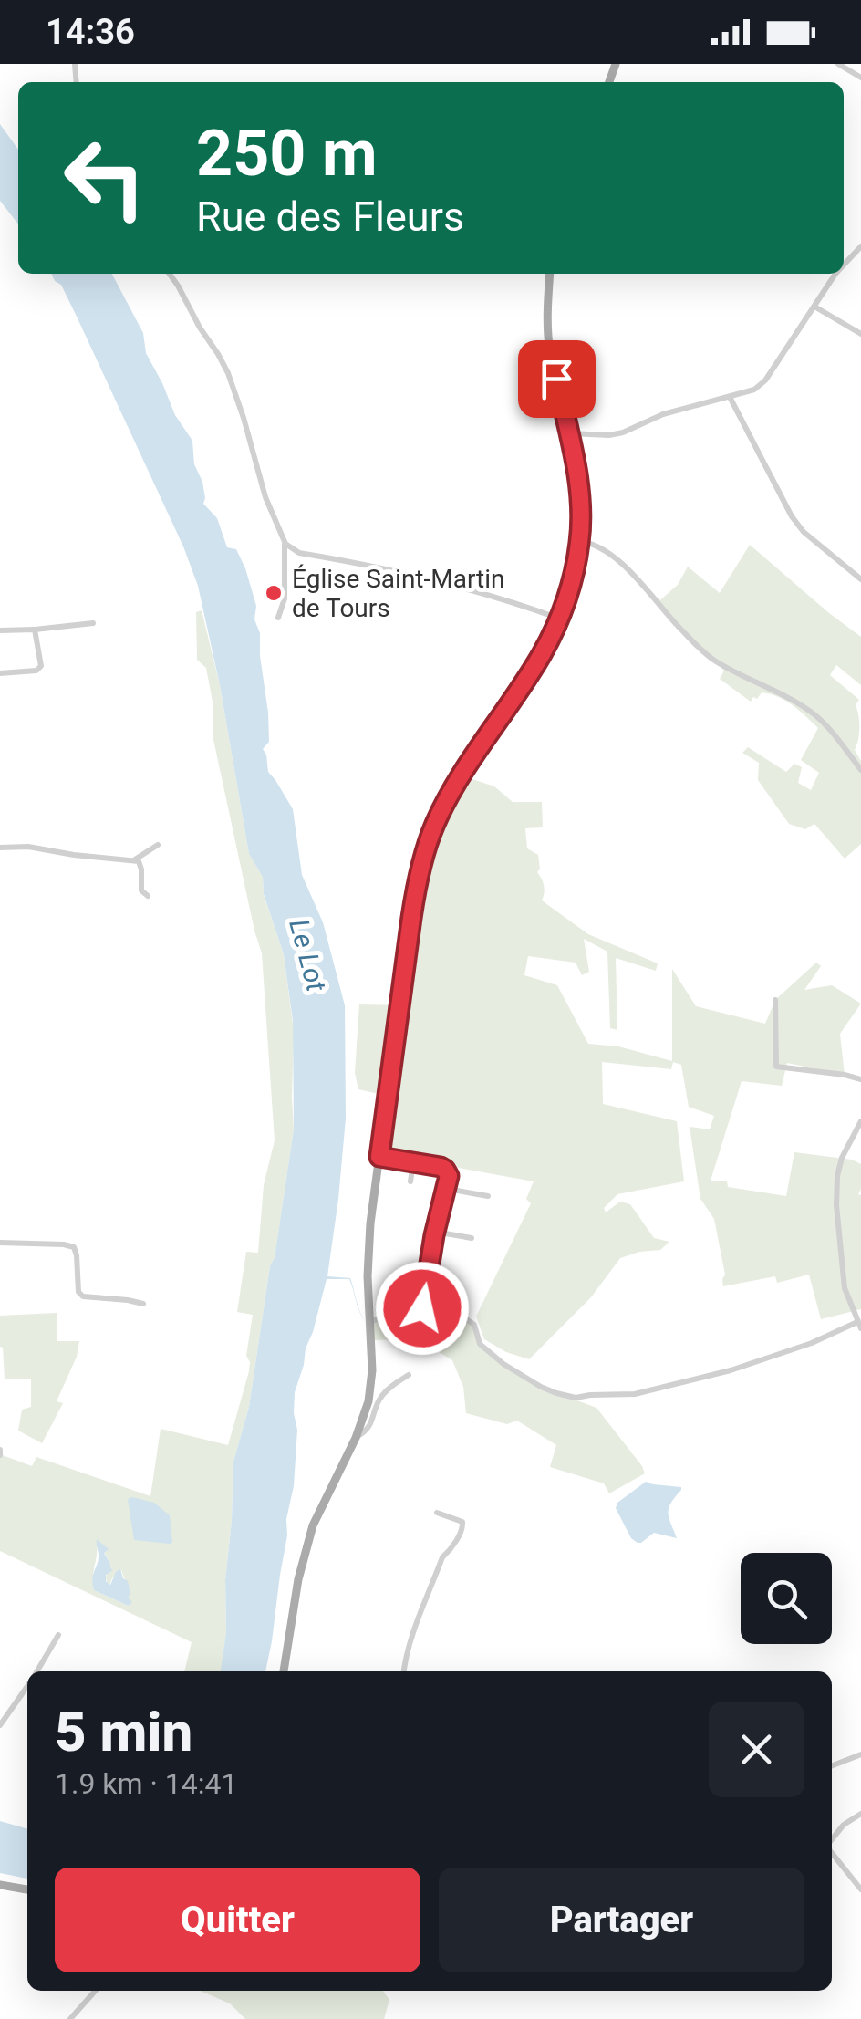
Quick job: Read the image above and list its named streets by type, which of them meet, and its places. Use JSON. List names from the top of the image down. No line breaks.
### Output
{"water":["Le Lot"],"places":["Église Saint-Martin de Tours"],"page":{"status":"14:36","turn":["250 m","Rue des Fleurs"],"heading":["5 min","1.9 km · 14:41"],"buttons":["Quitter","Partager"]}}
